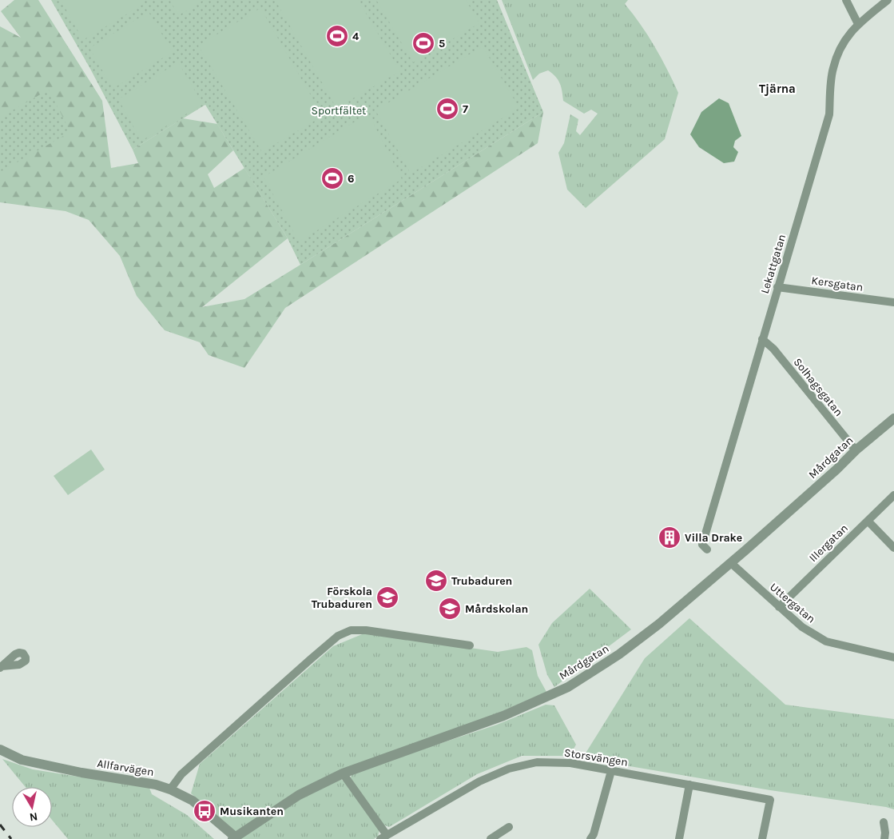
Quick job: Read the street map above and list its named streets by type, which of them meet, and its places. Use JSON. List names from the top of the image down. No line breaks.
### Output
{"streets":{"street":["Lekattgatan","Kersgatan","Solhagsgatan","Mårdgatan","Illergatan","Uttergatan","Storsvängen","Allfarvägen"]},"crossings":[["Lekattgatan","Kersgatan"],["Lekattgatan","Solhagsgatan"],["Solhagsgatan","Mårdgatan"],["Mårdgatan","Uttergatan"],["Mårdgatan","Storsvängen"],["Mårdgatan","Allfarvägen"],["Illergatan","Uttergatan"]],"districts":["Tjärna"],"parks":["Sportfältet"],"places":{"sports":["4","5","7","6"],"building":["Villa Drake"],"school or university":["Trubaduren","Förskola Trubaduren","Mårdskolan"],"bus stop":["Musikanten"]},"north":"bottom"}
